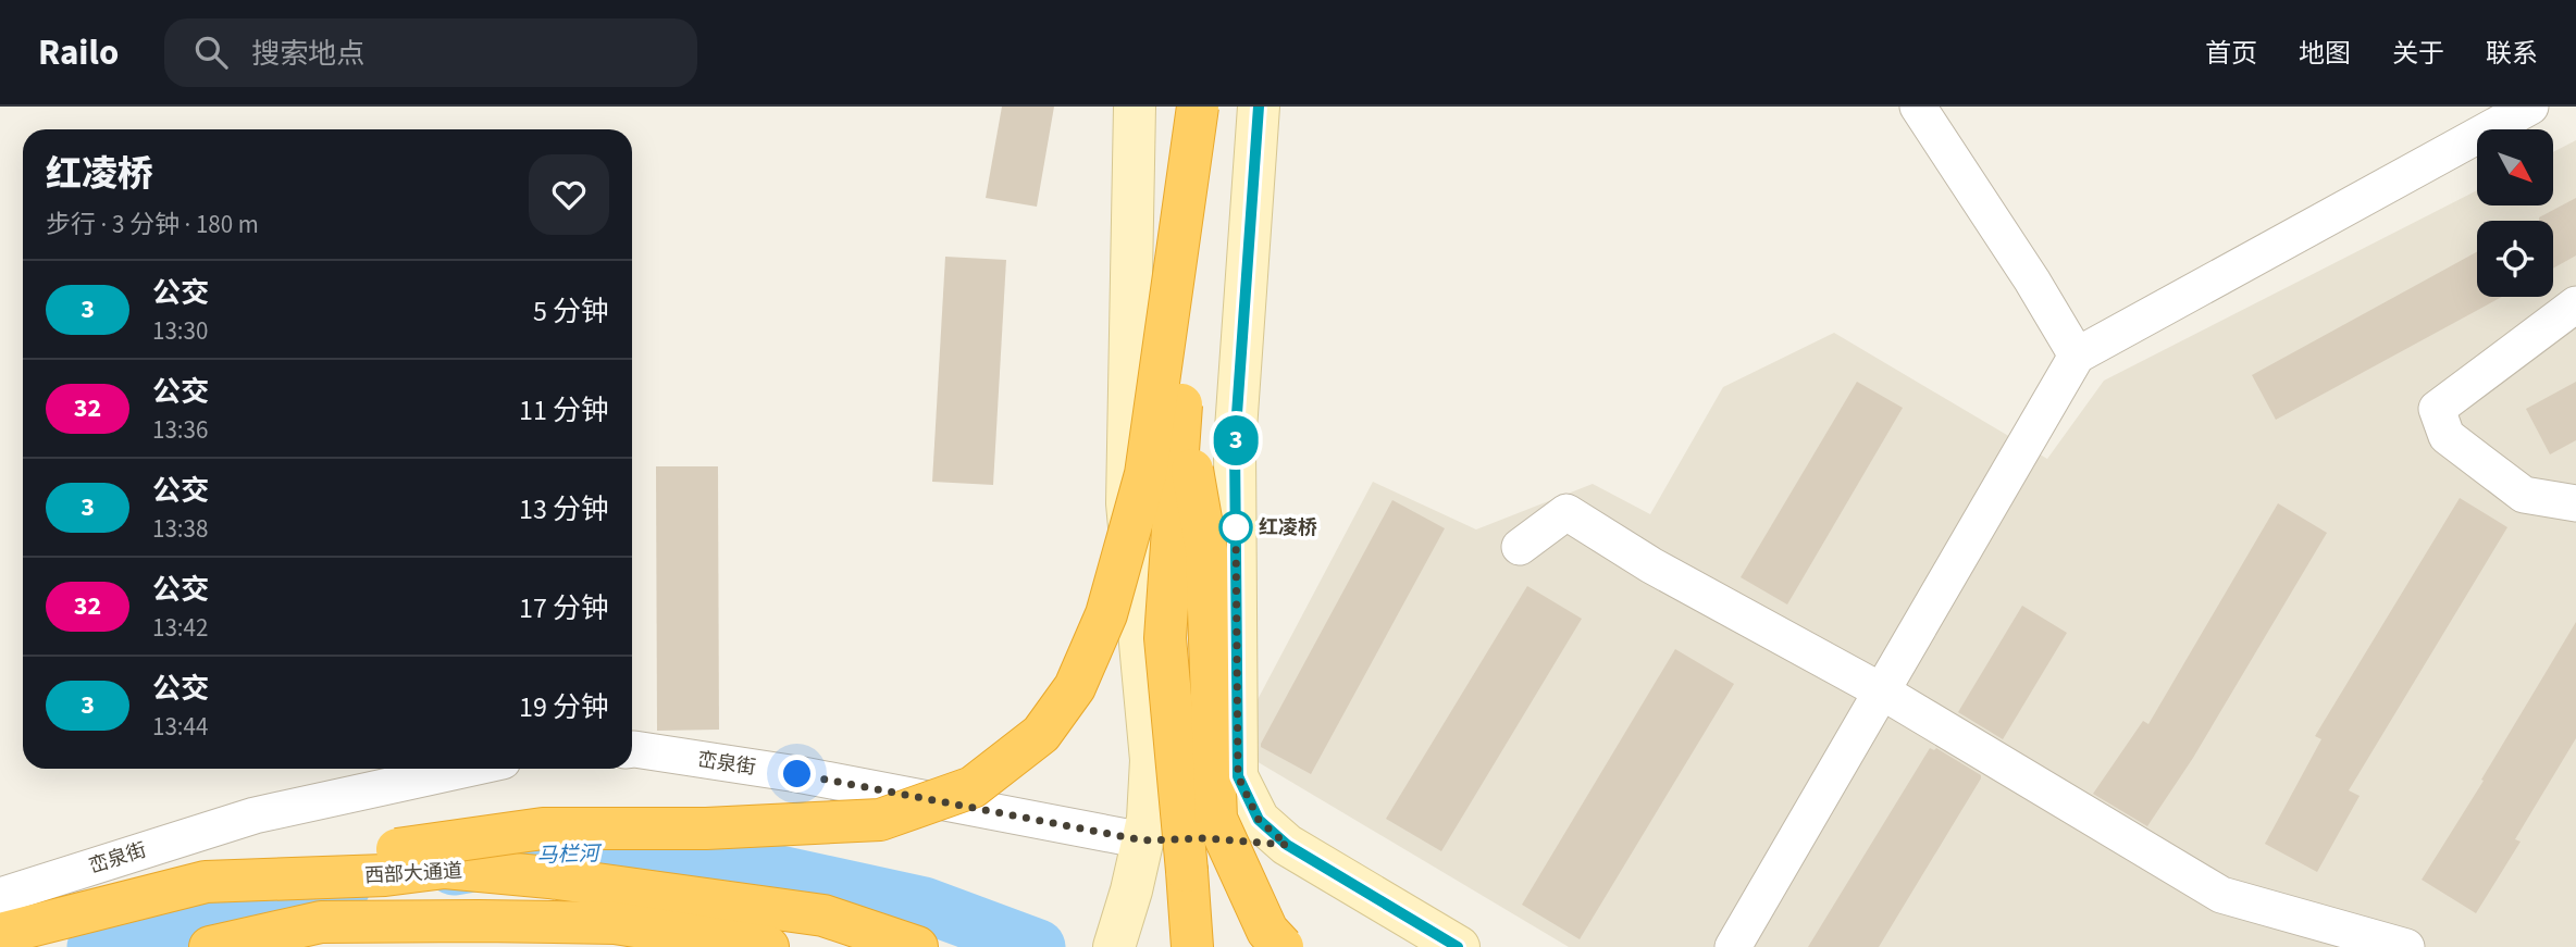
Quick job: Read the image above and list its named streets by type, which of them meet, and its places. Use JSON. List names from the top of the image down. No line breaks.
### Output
{"streets":{"highway":["西部大通道"],"street":["峦泉街"]},"water":["马栏河"],"places":["红凌桥"],"lines":["bus line 3"],"north":"bottom right","page":{"header":"Railo","search":"搜索地点","nav":["首页","地图","关于","联系"],"on_map":"3","heading":["红凌桥","步行 · 3 分钟 · 180 m"],"list":[{"mark":"3","name":"公交","note":"13:30","value":"5 分钟"},{"mark":"32","name":"公交","note":"13:36","value":"11 分钟"},{"mark":"3","name":"公交","note":"13:38","value":"13 分钟"},{"mark":"32","name":"公交","note":"13:42","value":"17 分钟"},{"mark":"3","name":"公交","note":"13:44","value":"19 分钟"}]}}
